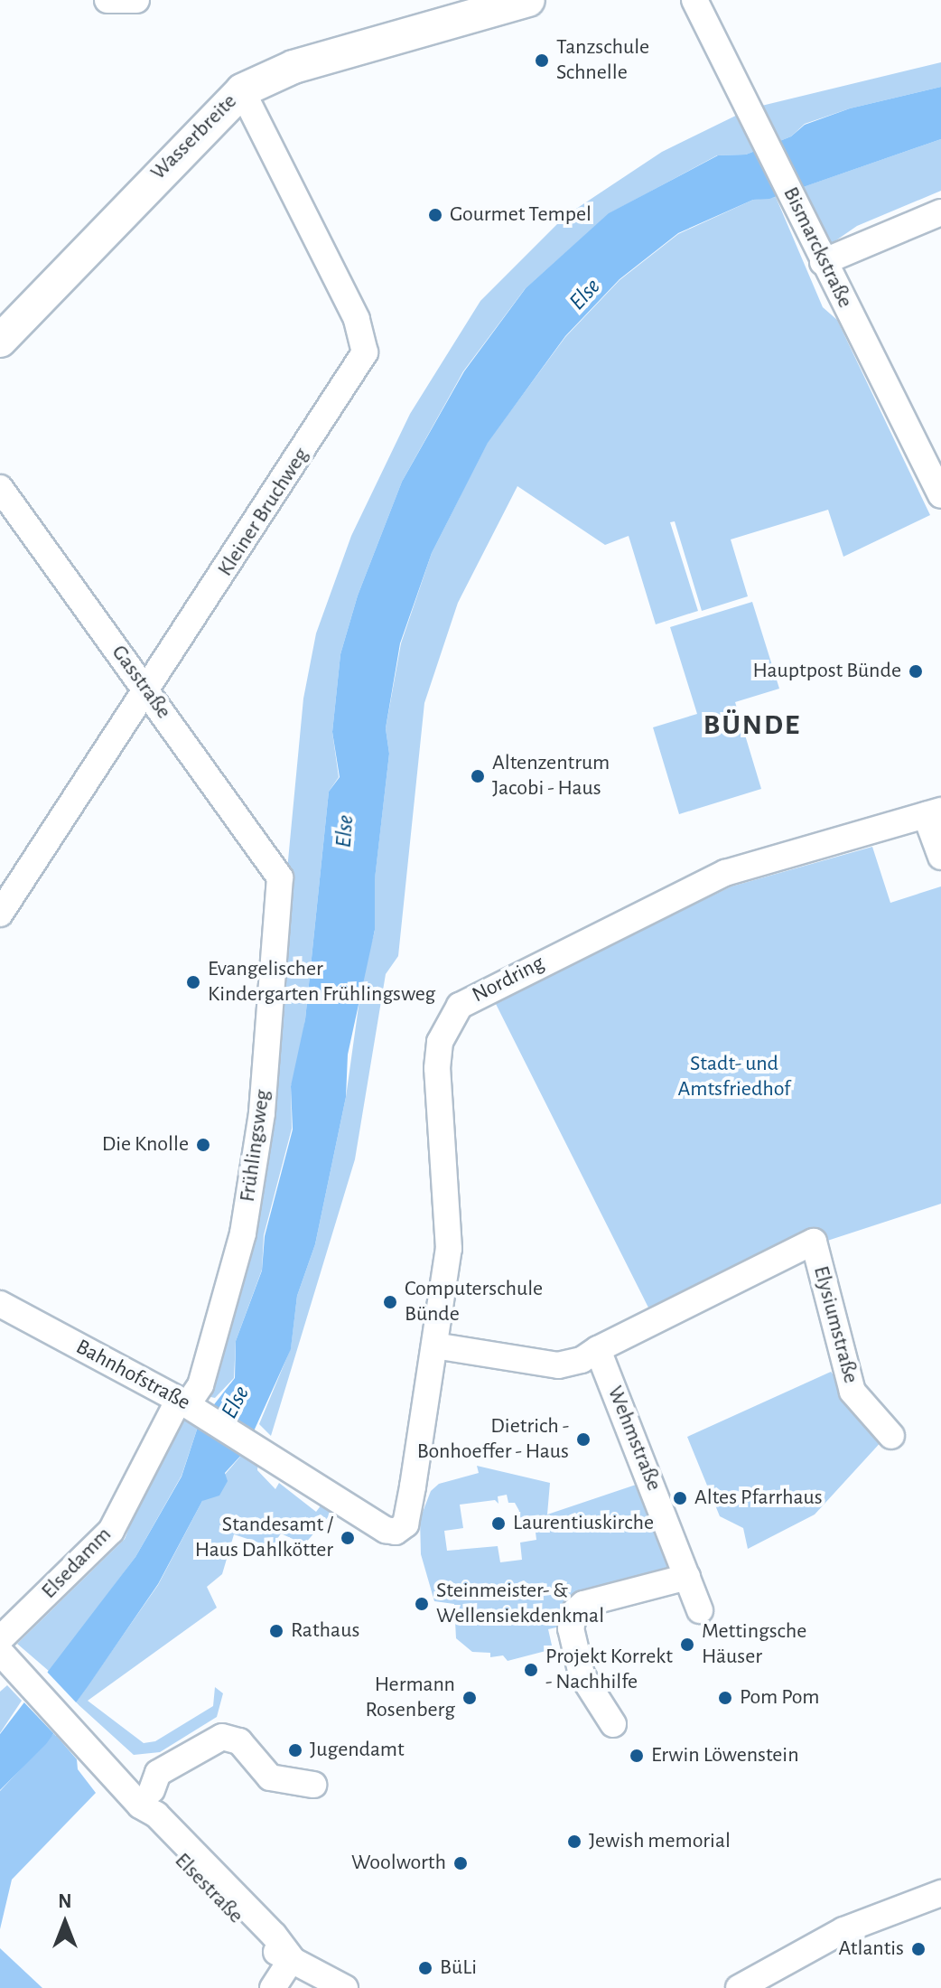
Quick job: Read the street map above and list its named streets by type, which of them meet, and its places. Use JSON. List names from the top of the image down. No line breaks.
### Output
{"streets":{"main road":["Wasserbreite"],"street":["Bismarckstraße","Kleiner Bruchweg","Gasstraße","Nordring","Frühlingsweg","Elysiumstraße","Bahnhofstraße","Wehmstraße","Elsedamm","Elsestraße"]},"crossings":[["Wasserbreite","Kleiner Bruchweg"],["Kleiner Bruchweg","Gasstraße"],["Gasstraße","Frühlingsweg"],["Nordring","Bahnhofstraße"],["Frühlingsweg","Bahnhofstraße"],["Frühlingsweg","Elsedamm"],["Elysiumstraße","Wehmstraße"],["Bahnhofstraße","Elsedamm"],["Elsedamm","Elsestraße"]],"districts":["BÜNDE"],"water":["Else"],"parks":["Stadt- und Amtsfriedhof"],"places":["Tanzschule Schnelle","Gourmet Tempel","Hauptpost Bünde","Altenzentrum Jacobi - Haus","Evangelischer Kindergarten Frühlingsweg","Die Knolle","Computerschule Bünde","Dietrich - Bonhoeffer - Haus","Altes Pfarrhaus","Laurentiuskirche","Standesamt / Haus Dahlkötter","Steinmeister- & Wellensiekdenkmal","Rathaus","Mettingsche Häuser","Projekt Korrekt - Nachhilfe","Hermann Rosenberg","Pom Pom","Jugendamt","Erwin Löwenstein","Jewish memorial","Woolworth","Atlantis","BüLi"],"north":"top"}
